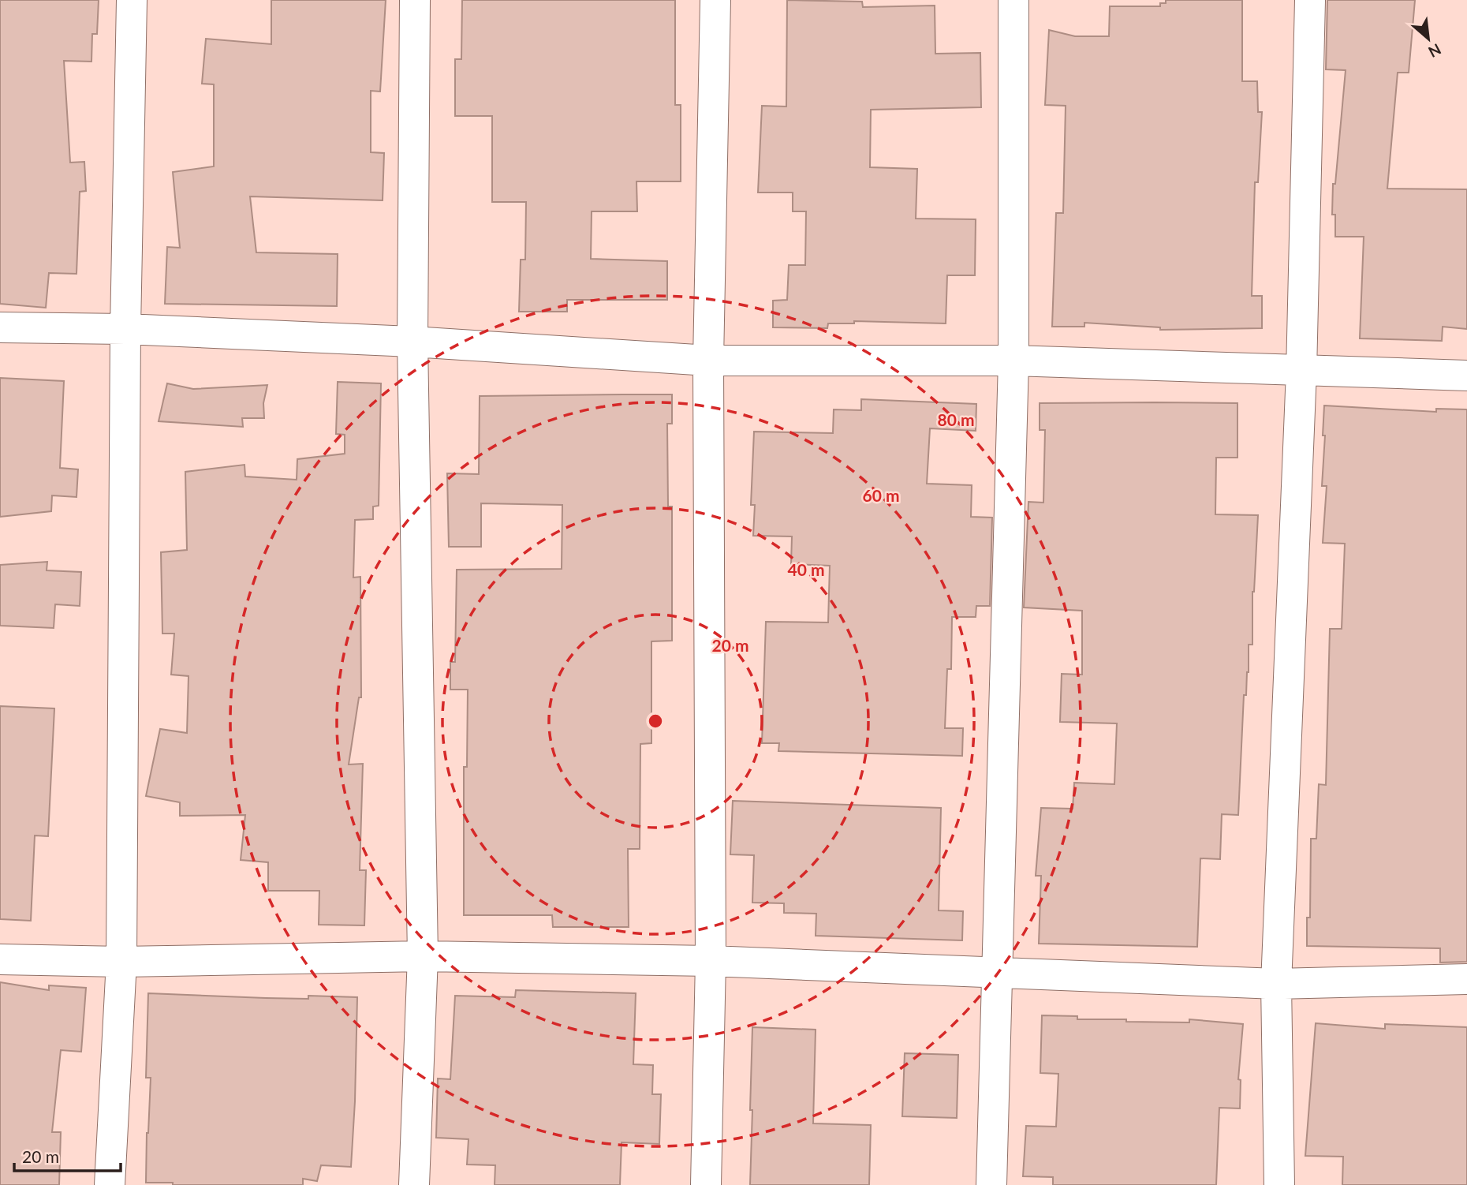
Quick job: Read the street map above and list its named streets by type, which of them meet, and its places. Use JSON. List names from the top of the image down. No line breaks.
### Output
{"scale_bar":"20 m","north":"bottom right","rings":["80 m","60 m","40 m","20 m"]}
